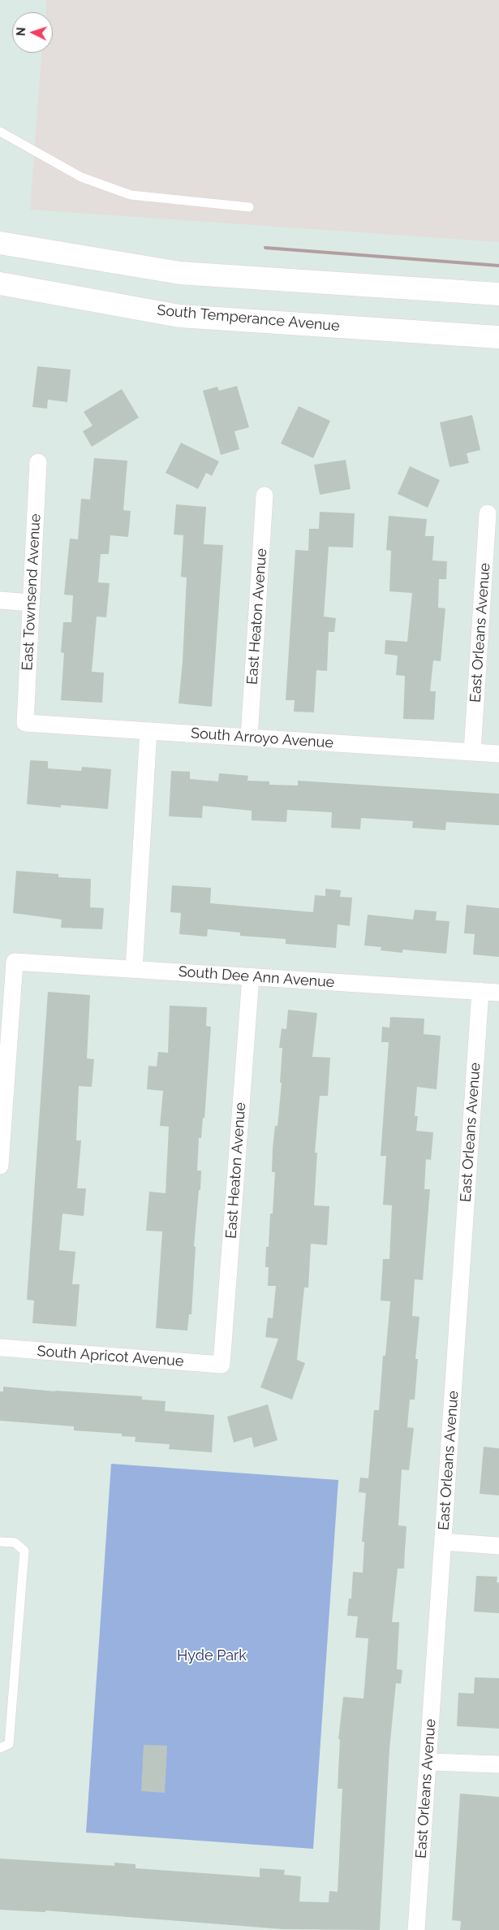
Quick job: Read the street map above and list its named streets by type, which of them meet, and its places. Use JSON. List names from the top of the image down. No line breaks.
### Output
{"streets":{"main road":["South Temperance Avenue"],"street":["East Townsend Avenue","East Heaton Avenue","East Orleans Avenue","South Arroyo Avenue","South Dee Ann Avenue","South Apricot Avenue"]},"crossings":[["East Townsend Avenue","South Arroyo Avenue"],["East Heaton Avenue","South Arroyo Avenue"],["East Heaton Avenue","South Dee Ann Avenue"],["East Heaton Avenue","South Apricot Avenue"],["East Orleans Avenue","South Arroyo Avenue"],["East Orleans Avenue","South Dee Ann Avenue"]],"parks":["Hyde Park"],"north":"left"}
